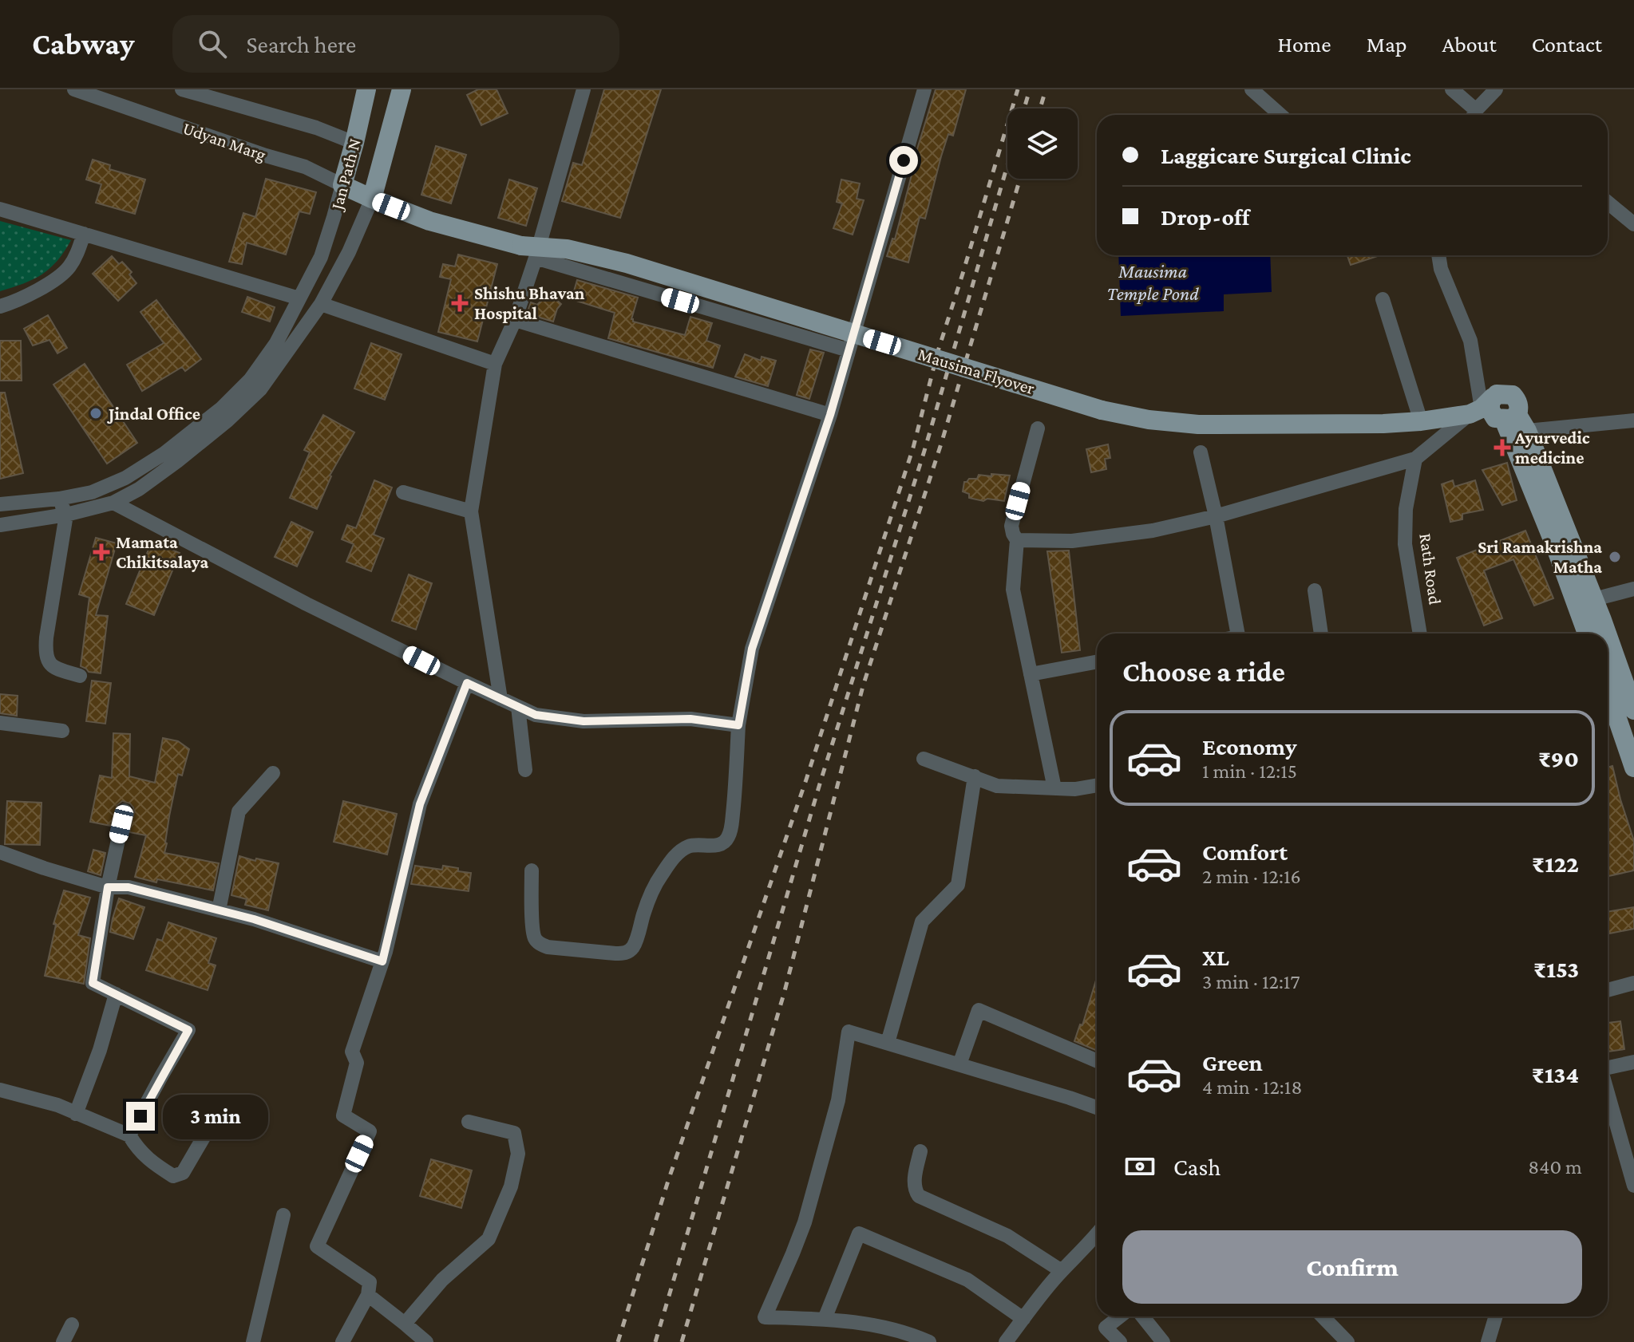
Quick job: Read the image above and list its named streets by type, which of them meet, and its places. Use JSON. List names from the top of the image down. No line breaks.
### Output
{"streets":{"main road":["Udyan Marg","Jan Path N","Mausima Flyover"],"street":["Rath Road"]},"crossings":[["Udyan Marg","Jan Path N"],["Udyan Marg","Mausima Flyover"]],"water":["Mausima Temple Pond"],"places":{"health":["Shishu Bhavan Hospital","Ayurvedic medicine","Mamata Chikitsalaya"],"other":["Jindal Office","Sri Ramakrishna Matha"]},"page":{"header":"Cabway","search":"Search here","nav":["Home","Map","About","Contact"],"banner":["Laggicare Surgical Clinic","Drop-off"],"heading":"Choose a ride","list":[{"name":"Economy","note":"1 min · 12:15","value":"₹90"},{"name":"Comfort","note":"2 min · 12:16","value":"₹122"},{"name":"XL","note":"3 min · 12:17","value":"₹153"},{"name":"Green","note":"4 min · 12:18","value":"₹134"}],"bubble":"3 min","pay":["Cash","840 m"],"buttons":"Confirm"}}
